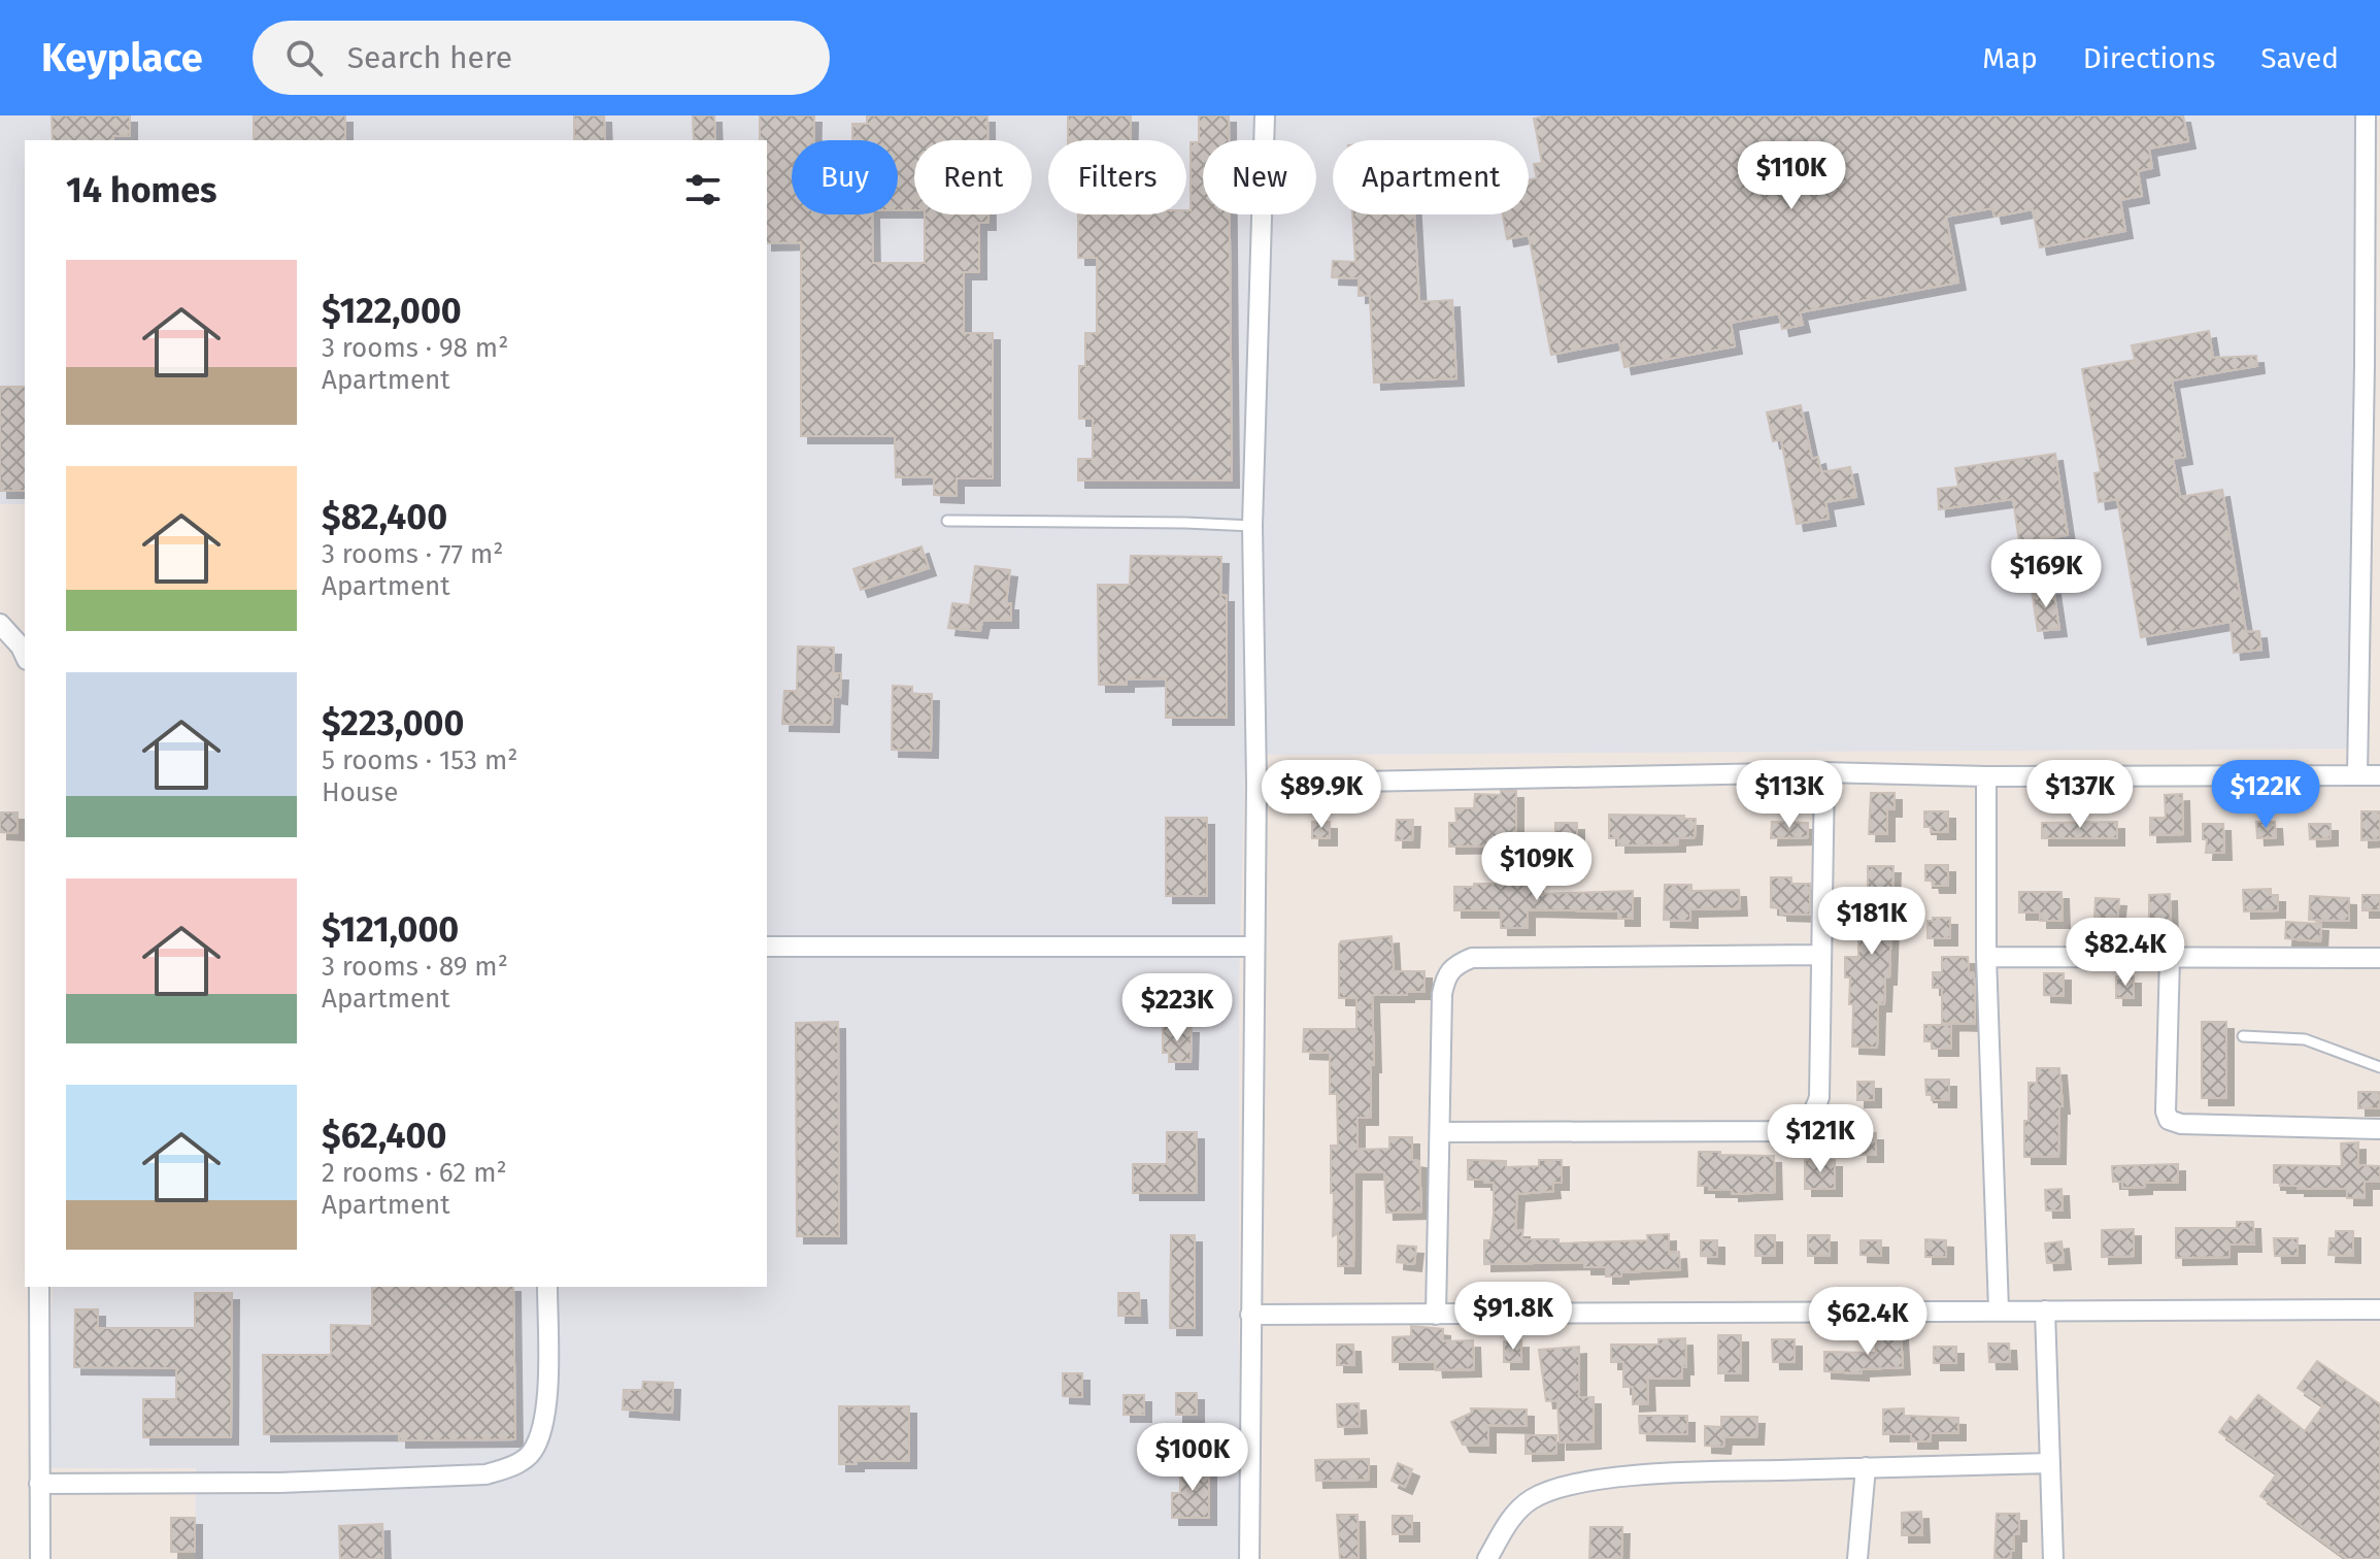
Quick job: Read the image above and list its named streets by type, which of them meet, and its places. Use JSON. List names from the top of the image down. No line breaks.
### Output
{"page":{"header":"Keyplace","search":"Search here","nav":["Map","Directions","Saved"],"chip":["Buy","Rent","Filters","New","Apartment"],"heading":"14 homes","price":["$110K","$169K","$89.9K","$113K","$137K","$122K","$109K","$181K","$82.4K","$223K","$121K","$91.8K","$62.4K","$100K"],"list":[{"name":"$122,000","note":"3 rooms · 98 m² · Apartment"},{"name":"$82,400","note":"3 rooms · 77 m² · Apartment"},{"name":"$223,000","note":"5 rooms · 153 m² · House"},{"name":"$121,000","note":"3 rooms · 89 m² · Apartment"},{"name":"$62,400","note":"2 rooms · 62 m² · Apartment"}]}}
